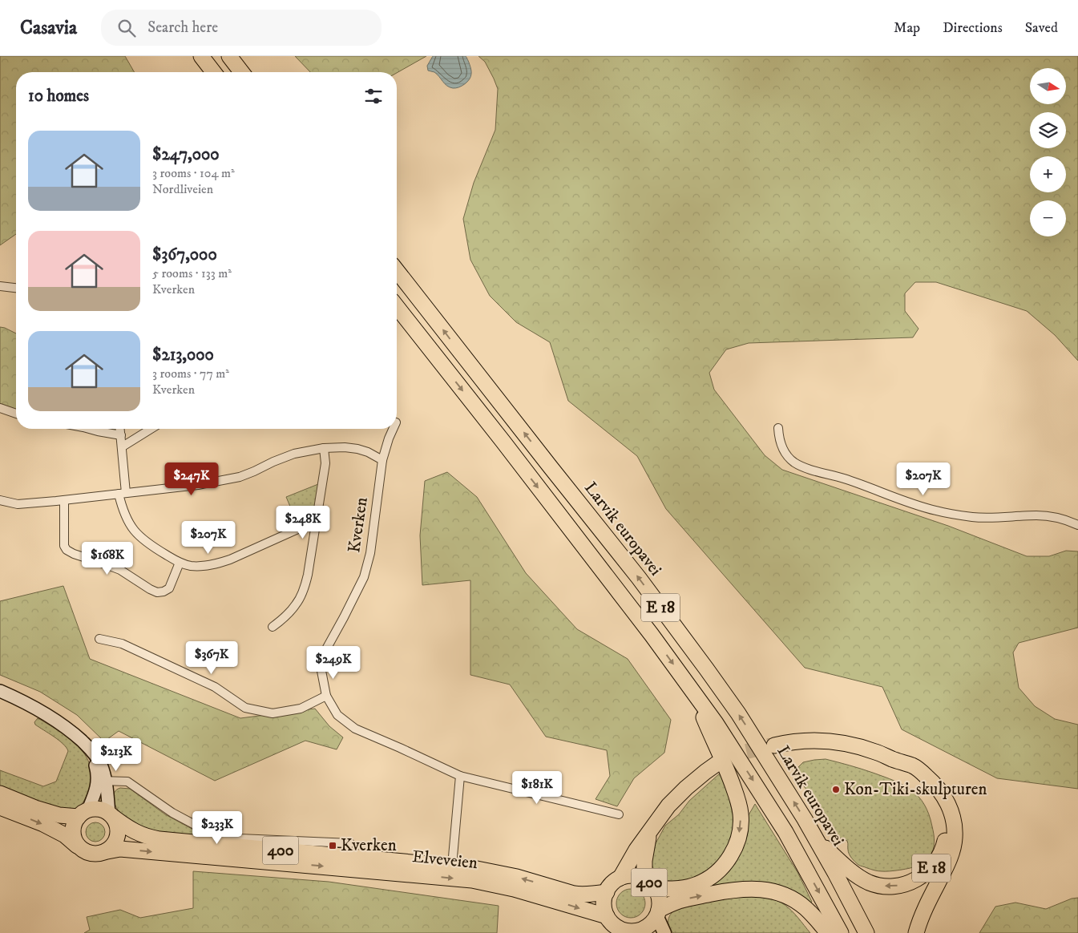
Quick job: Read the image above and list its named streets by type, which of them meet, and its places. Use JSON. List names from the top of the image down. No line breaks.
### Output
{"streets":{"highway":["Larvik europavei","E 18","400","Elveveien"],"street":["Kverken"]},"crossings":[["Larvik europavei","E 18"],["E 18","400"],["E 18","Elveveien"],["400","Elveveien"]],"places":{"other":["Kon-Tiki-skulpturen"],"transit":["Kverken"]},"north":"right","page":{"header":"Casavia","search":"Search here","nav":["Map","Directions","Saved"],"map_buttons":["+","−"],"heading":"10 homes","list":[{"name":"$247,000","note":"3 rooms · 104 m² · Nordliveien"},{"name":"$367,000","note":"5 rooms · 133 m² · Kverken"},{"name":"$213,000","note":"3 rooms · 77 m² · Kverken"}],"price":["$247K","$207K","$248K","$207K","$168K","$367K","$249K","$213K","$181K","$233K"]}}
